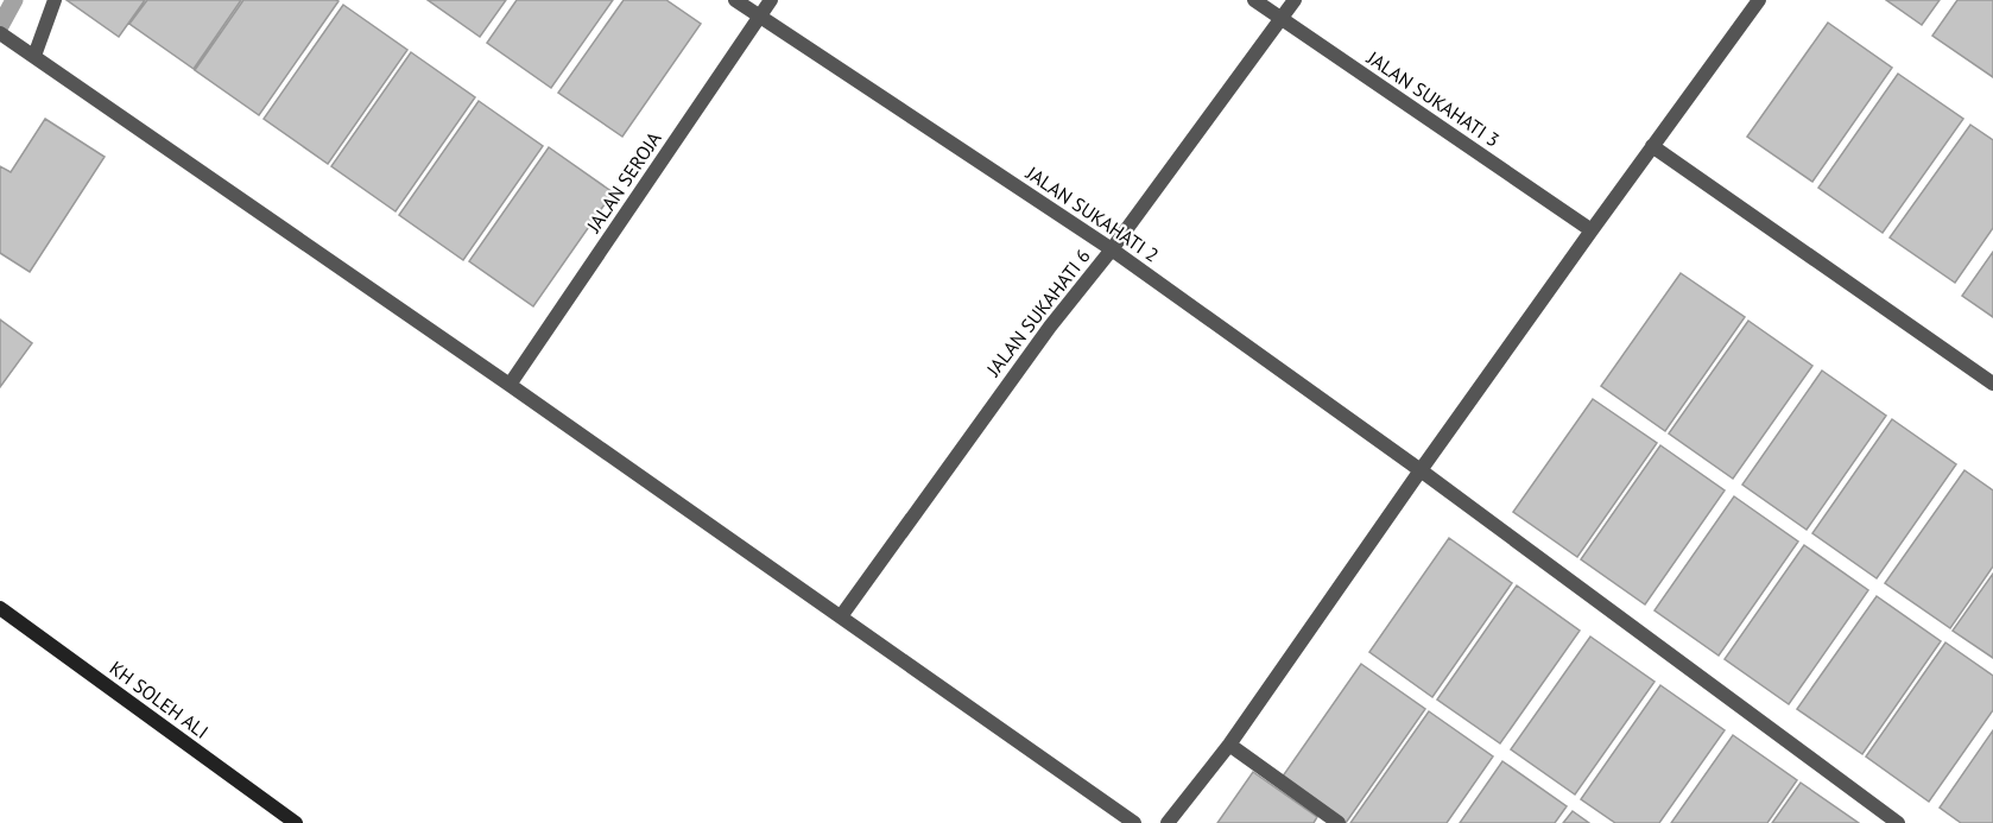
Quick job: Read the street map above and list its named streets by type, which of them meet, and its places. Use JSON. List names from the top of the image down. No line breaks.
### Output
{"streets":{"street":["JALAN SUKAHATI 3","JALAN SEROJA","JALAN SUKAHATI 2","JALAN SUKAHATI 6","KH SOLEH ALI"]},"crossings":[["JALAN SUKAHATI 3","JALAN SUKAHATI 6"],["JALAN SEROJA","JALAN SUKAHATI 2"],["JALAN SUKAHATI 2","JALAN SUKAHATI 6"]]}
